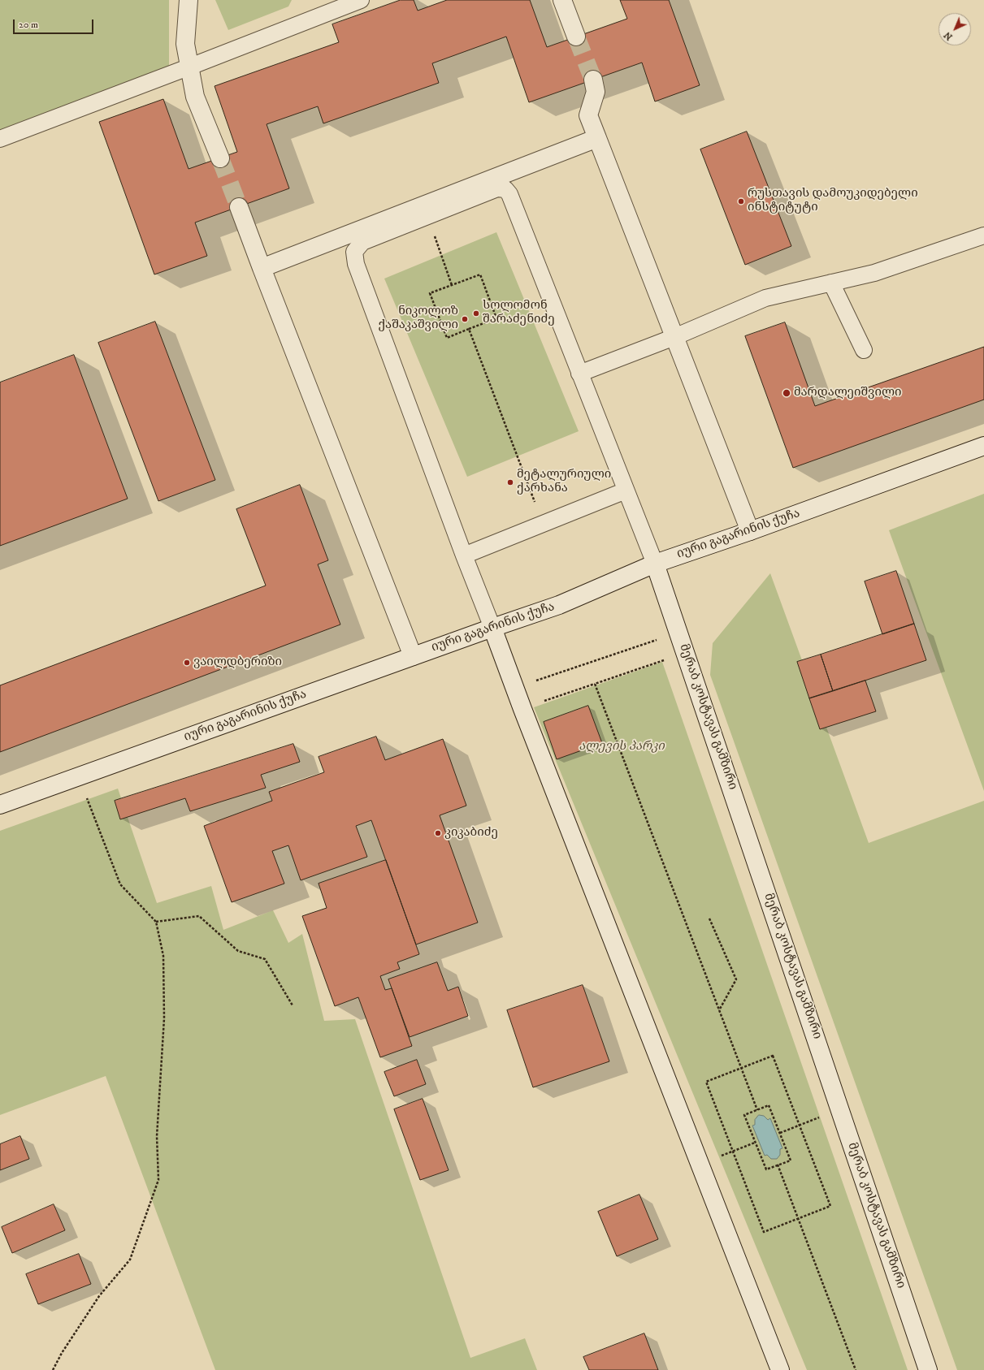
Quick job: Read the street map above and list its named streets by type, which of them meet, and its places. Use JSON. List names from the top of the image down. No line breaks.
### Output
{"streets":{"street":["იური გაგარინის ქუჩა","მერაბ კოსტავას გამზირი"]},"crossings":[["იური გაგარინის ქუჩა","მერაბ კოსტავას გამზირი"]],"parks":["ალევის პარკი"],"places":["რუსთავის დამოუკიდებელი ინსტიტუტი","სოლომონ შარაძენიძე","ნიკოლოზ ქაშაკაშვილი","მარდალეიშვილი","მეტალურიული ქარხანა","ვაილდბერიზი","კიკაბიძე"],"scale_bar":"20 m","north":"bottom left"}
